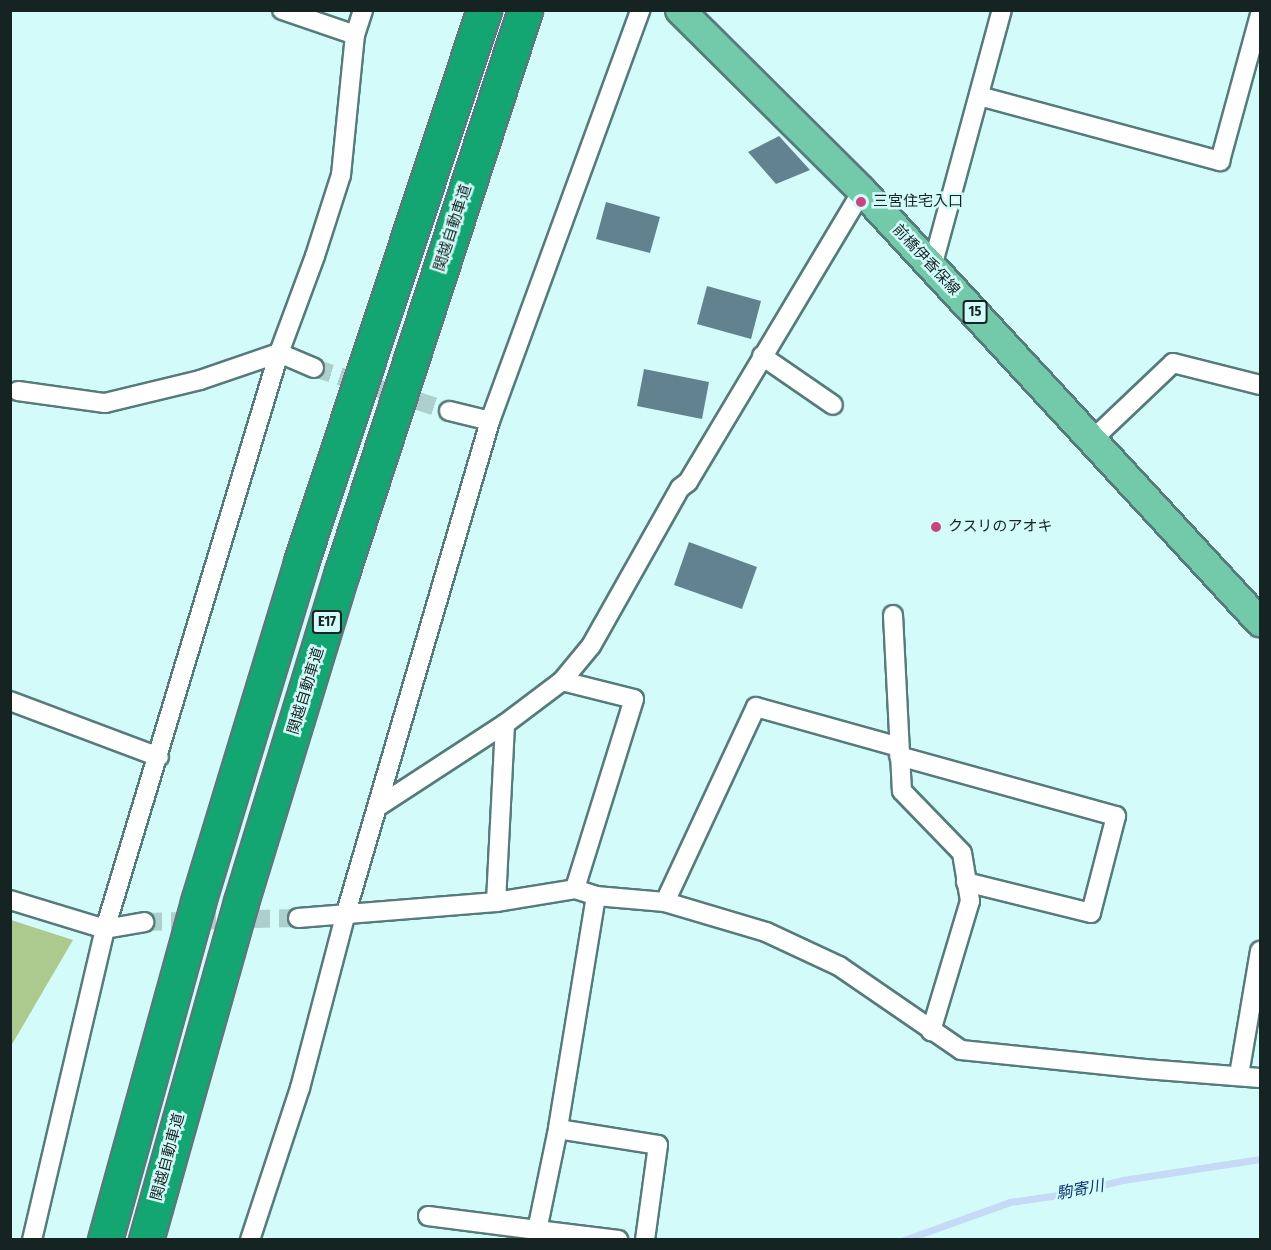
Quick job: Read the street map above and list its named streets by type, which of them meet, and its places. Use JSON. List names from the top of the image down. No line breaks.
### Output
{"streets":{"highway":["関越自動車道","E17"],"main road":["前橋伊香保線","15"]},"water":["駒寄川"],"places":["三宮住宅入口","クスリのアオキ"]}
